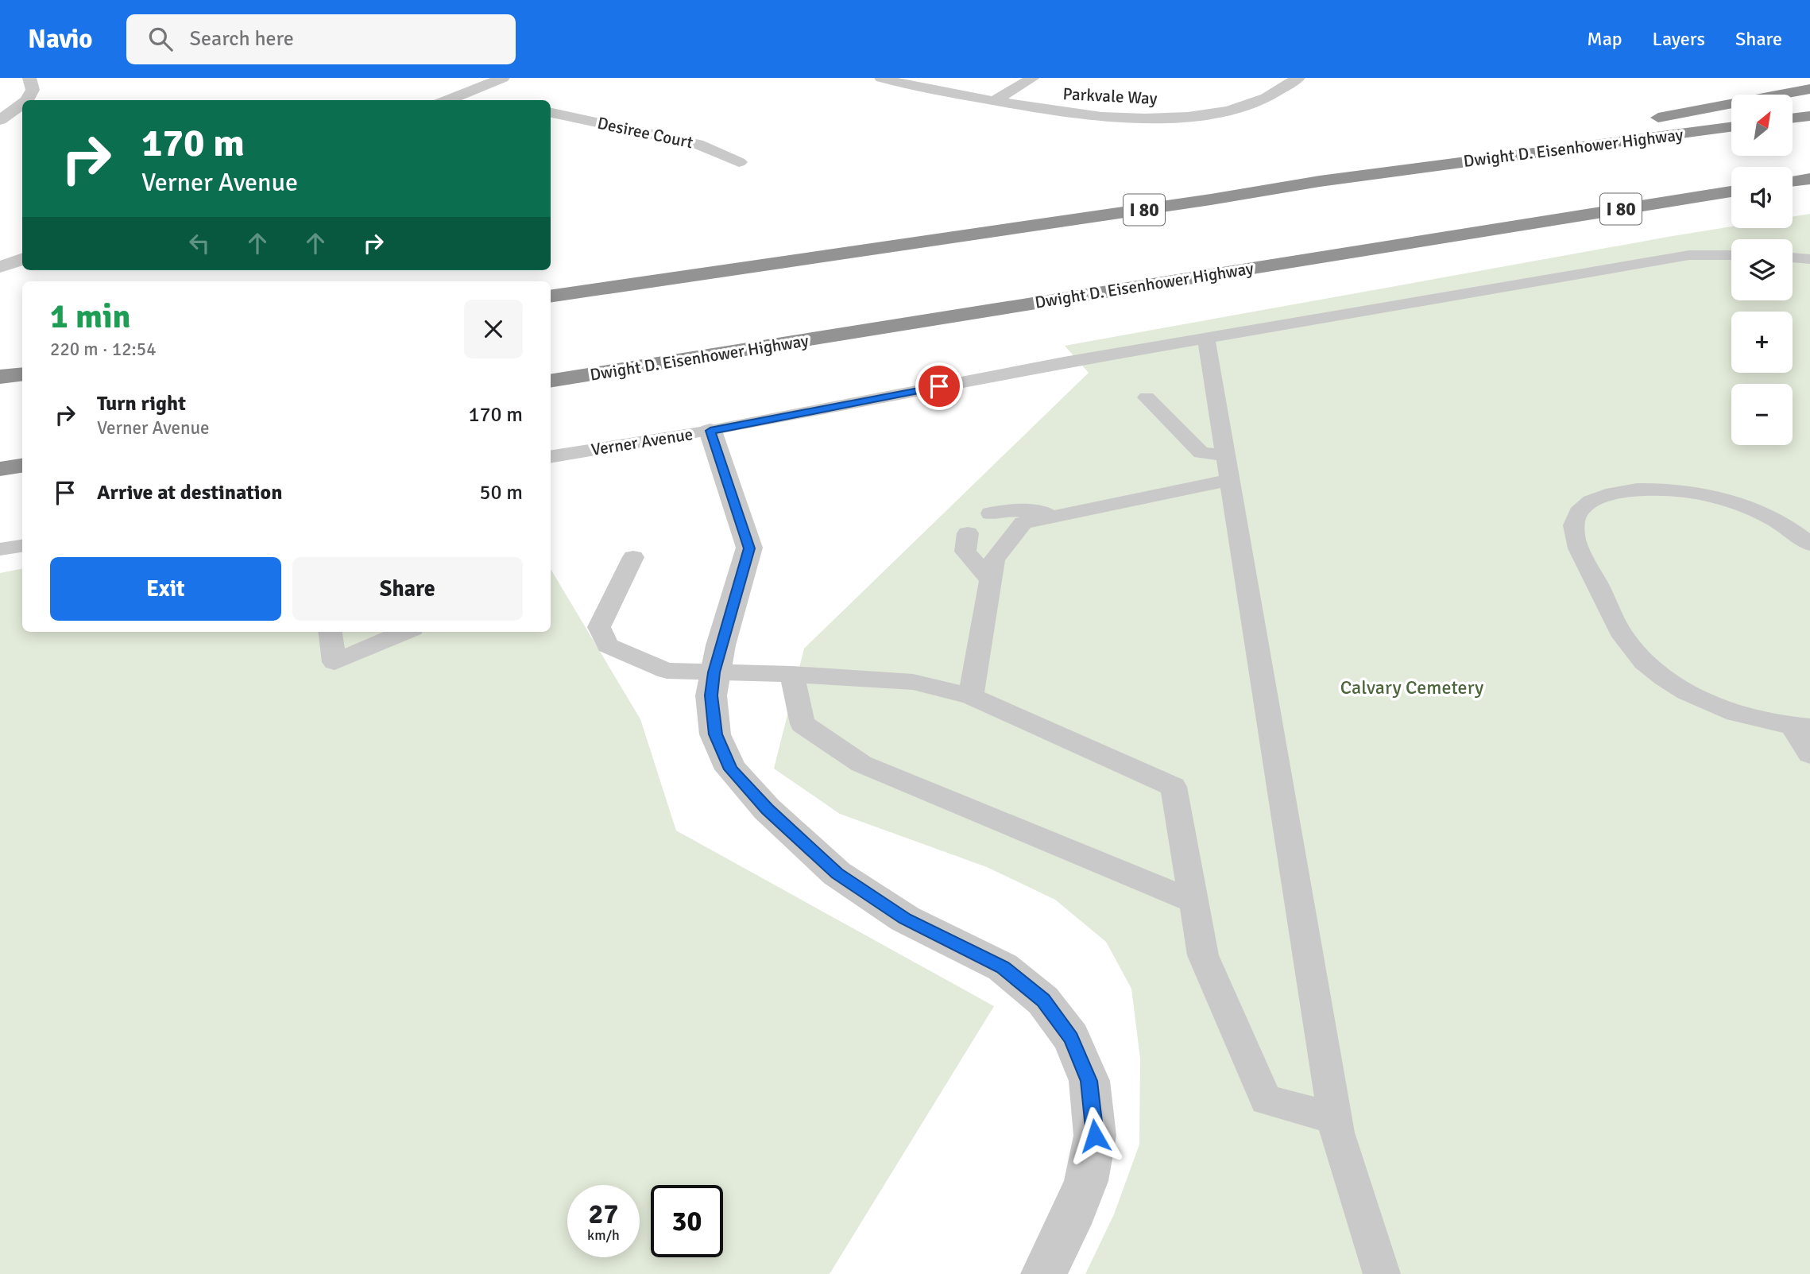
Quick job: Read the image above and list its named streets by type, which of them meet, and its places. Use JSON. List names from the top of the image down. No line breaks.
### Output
{"streets":{"highway":["Dwight D. Eisenhower Highway","I 80"],"street":["Parkvale Way","Desiree Court"],"lane":["Verner Avenue"]},"parks":["Calvary Cemetery"],"north":"top right","page":{"header":"Navio","search":"Search here","nav":["Map","Layers","Share"],"map_buttons":["+","−"],"turn":["170 m","Verner Avenue"],"heading":["1 min","220 m · 12:54"],"list":[{"name":"Turn right","note":"Verner Avenue","value":"170 m"},{"name":"Arrive at destination","value":"50 m"}],"buttons":["Exit","Share"],"speed":"27 km/h","limit":"30"}}
